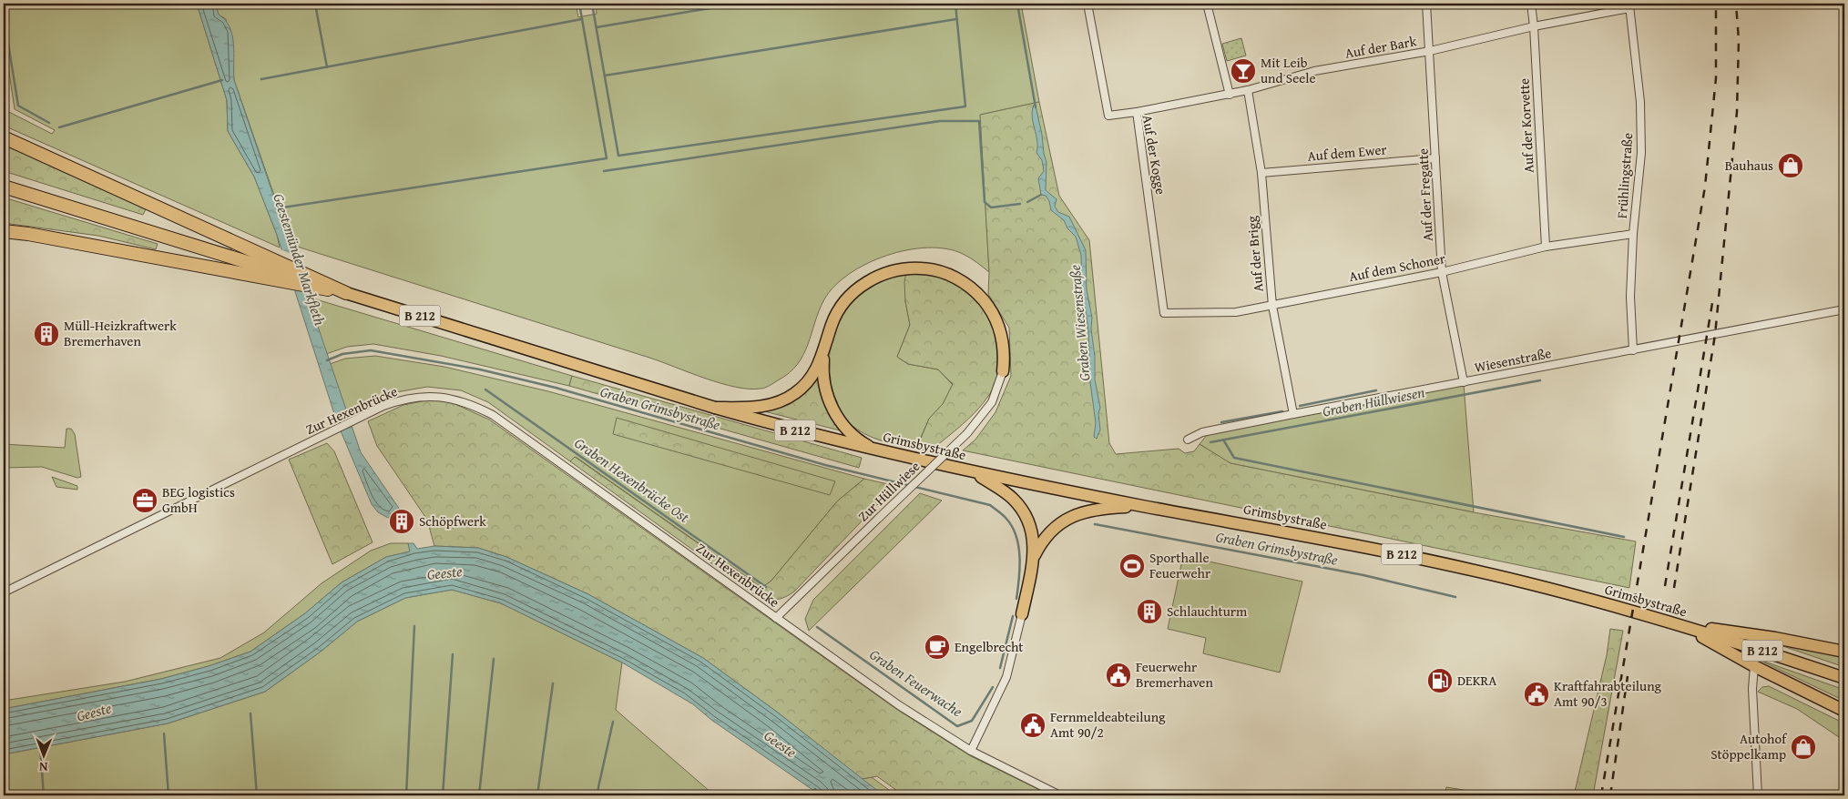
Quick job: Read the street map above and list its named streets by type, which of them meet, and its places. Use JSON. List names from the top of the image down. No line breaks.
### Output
{"streets":{"highway":["B 212","Grimsbystraße"],"street":["Auf der Bark","Auf der Korvette","Auf dem Ewer","Auf der Kogge","Frühlingstraße","Auf der Fregatte","Auf der Brigg","Auf dem Schoner","Wiesenstraße","Zur Hexenbrücke","Zur Hüllwiese"]},"crossings":[["Auf der Bark","Auf der Korvette"],["Auf der Bark","Auf der Kogge"],["Auf der Bark","Frühlingstraße"],["Auf der Bark","Auf der Fregatte"],["Auf der Bark","Auf der Brigg"],["Auf der Korvette","Auf dem Schoner"],["Auf dem Ewer","Auf der Fregatte"],["Auf dem Ewer","Auf der Brigg"],["Auf der Kogge","Auf dem Schoner"],["Frühlingstraße","Auf dem Schoner"],["Frühlingstraße","Wiesenstraße"],["Auf der Fregatte","Auf dem Schoner"],["Auf der Fregatte","Wiesenstraße"],["Auf der Brigg","Auf dem Schoner"],["Auf der Brigg","Wiesenstraße"],["B 212","Grimsbystraße"],["Zur Hexenbrücke","Zur Hüllwiese"]],"water":["Geestemünder Markfleth","Graben Wiesenstraße","Graben Hüllwiesen","Graben Grimsbystraße","Graben Hexenbrücke Ost","Geeste","Graben Feuerwache"],"places":{"bar":["Mit Leib und Seele"],"shop":["Bauhaus","Autohof Stöppelkamp"],"building":["Müll-Heizkraftwerk Bremerhaven","Schöpfwerk","Schlauchturm"],"office":["BEG logistics GmbH"],"sports":["Sporthalle Feuerwehr"],"cafe":["Engelbrecht"],"public building":["Feuerwehr Bremerhaven","Kraftfahrabteilung Amt 90/3","Fernmeldeabteilung Amt 90/2"],"fuel station":["DEKRA"]},"north":"bottom"}
